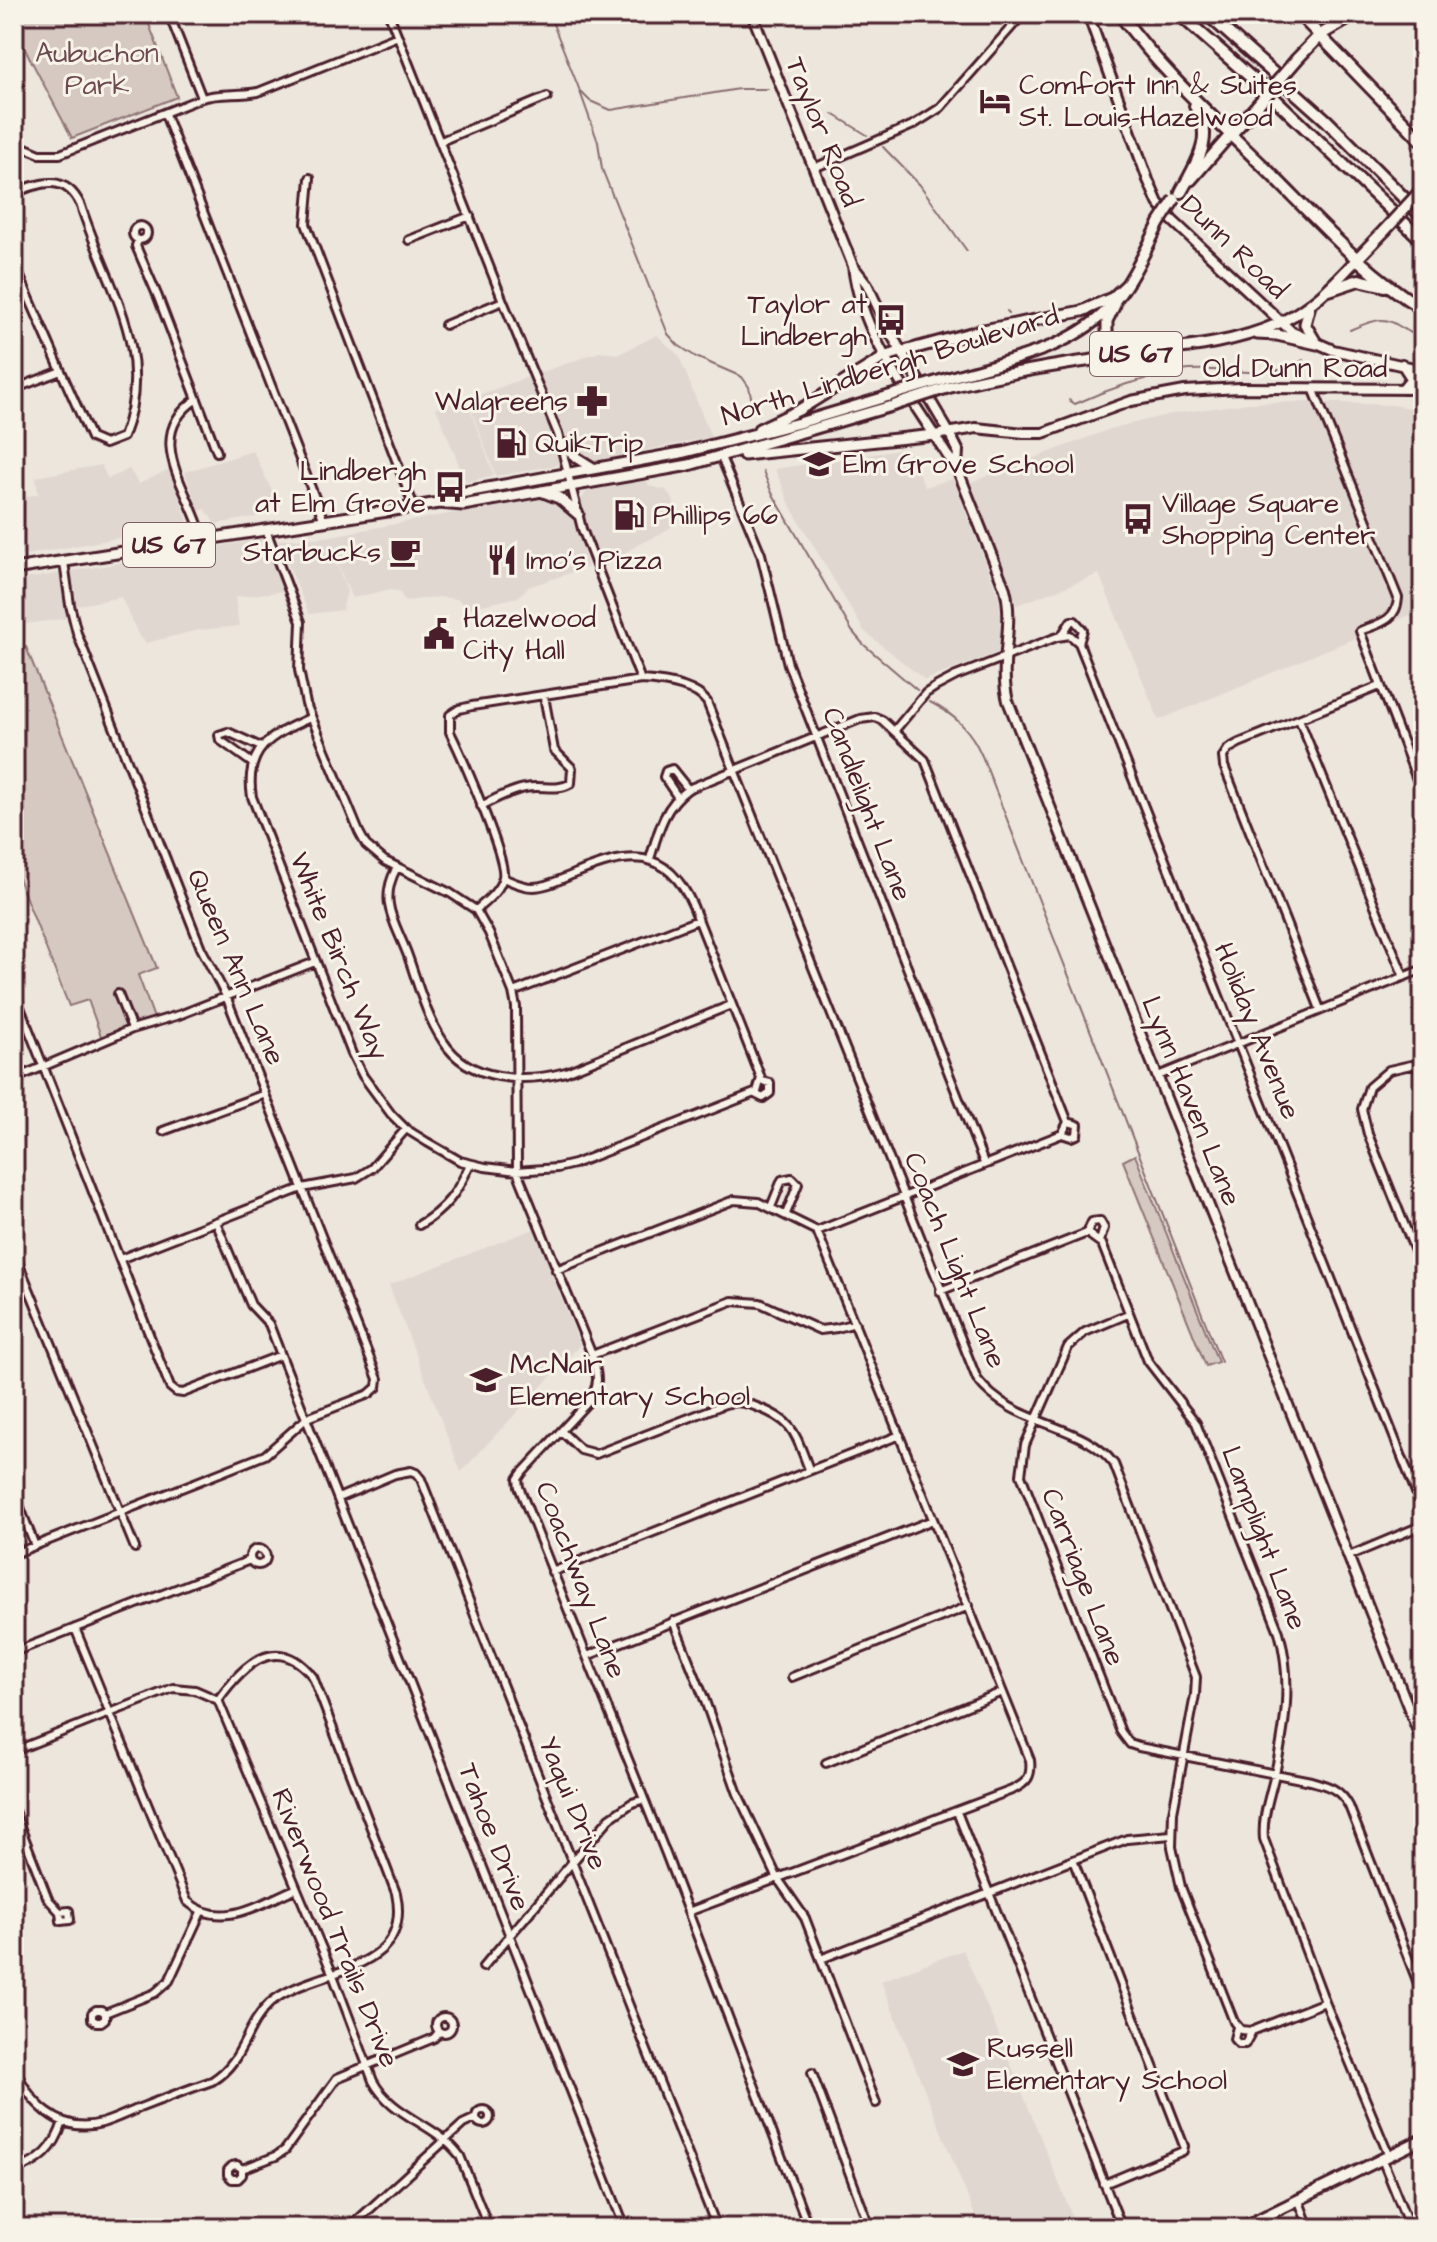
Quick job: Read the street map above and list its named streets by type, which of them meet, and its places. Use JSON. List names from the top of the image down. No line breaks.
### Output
{"streets":{"highway":["US 67","North Lindbergh Boulevard"],"street":["Taylor Road","Dunn Road","Old Dunn Road","Candlelight Lane","White Birch Way","Queen Ann Lane","Holiday Avenue","Lynn Haven Lane","Coach Light Lane","Lamplight Lane","Carriage Lane","Coachway Lane","Yaqui Drive","Tahoe Drive","Riverwood Trails Drive"]},"crossings":[["Taylor Road","Lynn Haven Lane"],["Dunn Road","North Lindbergh Boulevard"],["North Lindbergh Boulevard","Candlelight Lane"],["North Lindbergh Boulevard","Queen Ann Lane"],["Old Dunn Road","Lynn Haven Lane"],["White Birch Way","Coachway Lane"],["Coach Light Lane","Carriage Lane"],["Lamplight Lane","Carriage Lane"],["Yaqui Drive","Tahoe Drive"]],"parks":["Aubuchon Park"],"places":{"hotel":["Comfort Inn & Suites St. Louis-Hazelwood"],"bus stop":["Taylor at Lindbergh","Lindbergh at Elm Grove","Village Square Shopping Center"],"pharmacy":["Walgreens"],"fuel station":["QuikTrip","Phillips 66"],"school or university":["Elm Grove School","McNair Elementary School","Russell Elementary School"],"cafe":["Starbucks"],"restaurant":["Imo's Pizza"],"public building":["Hazelwood City Hall"]}}
